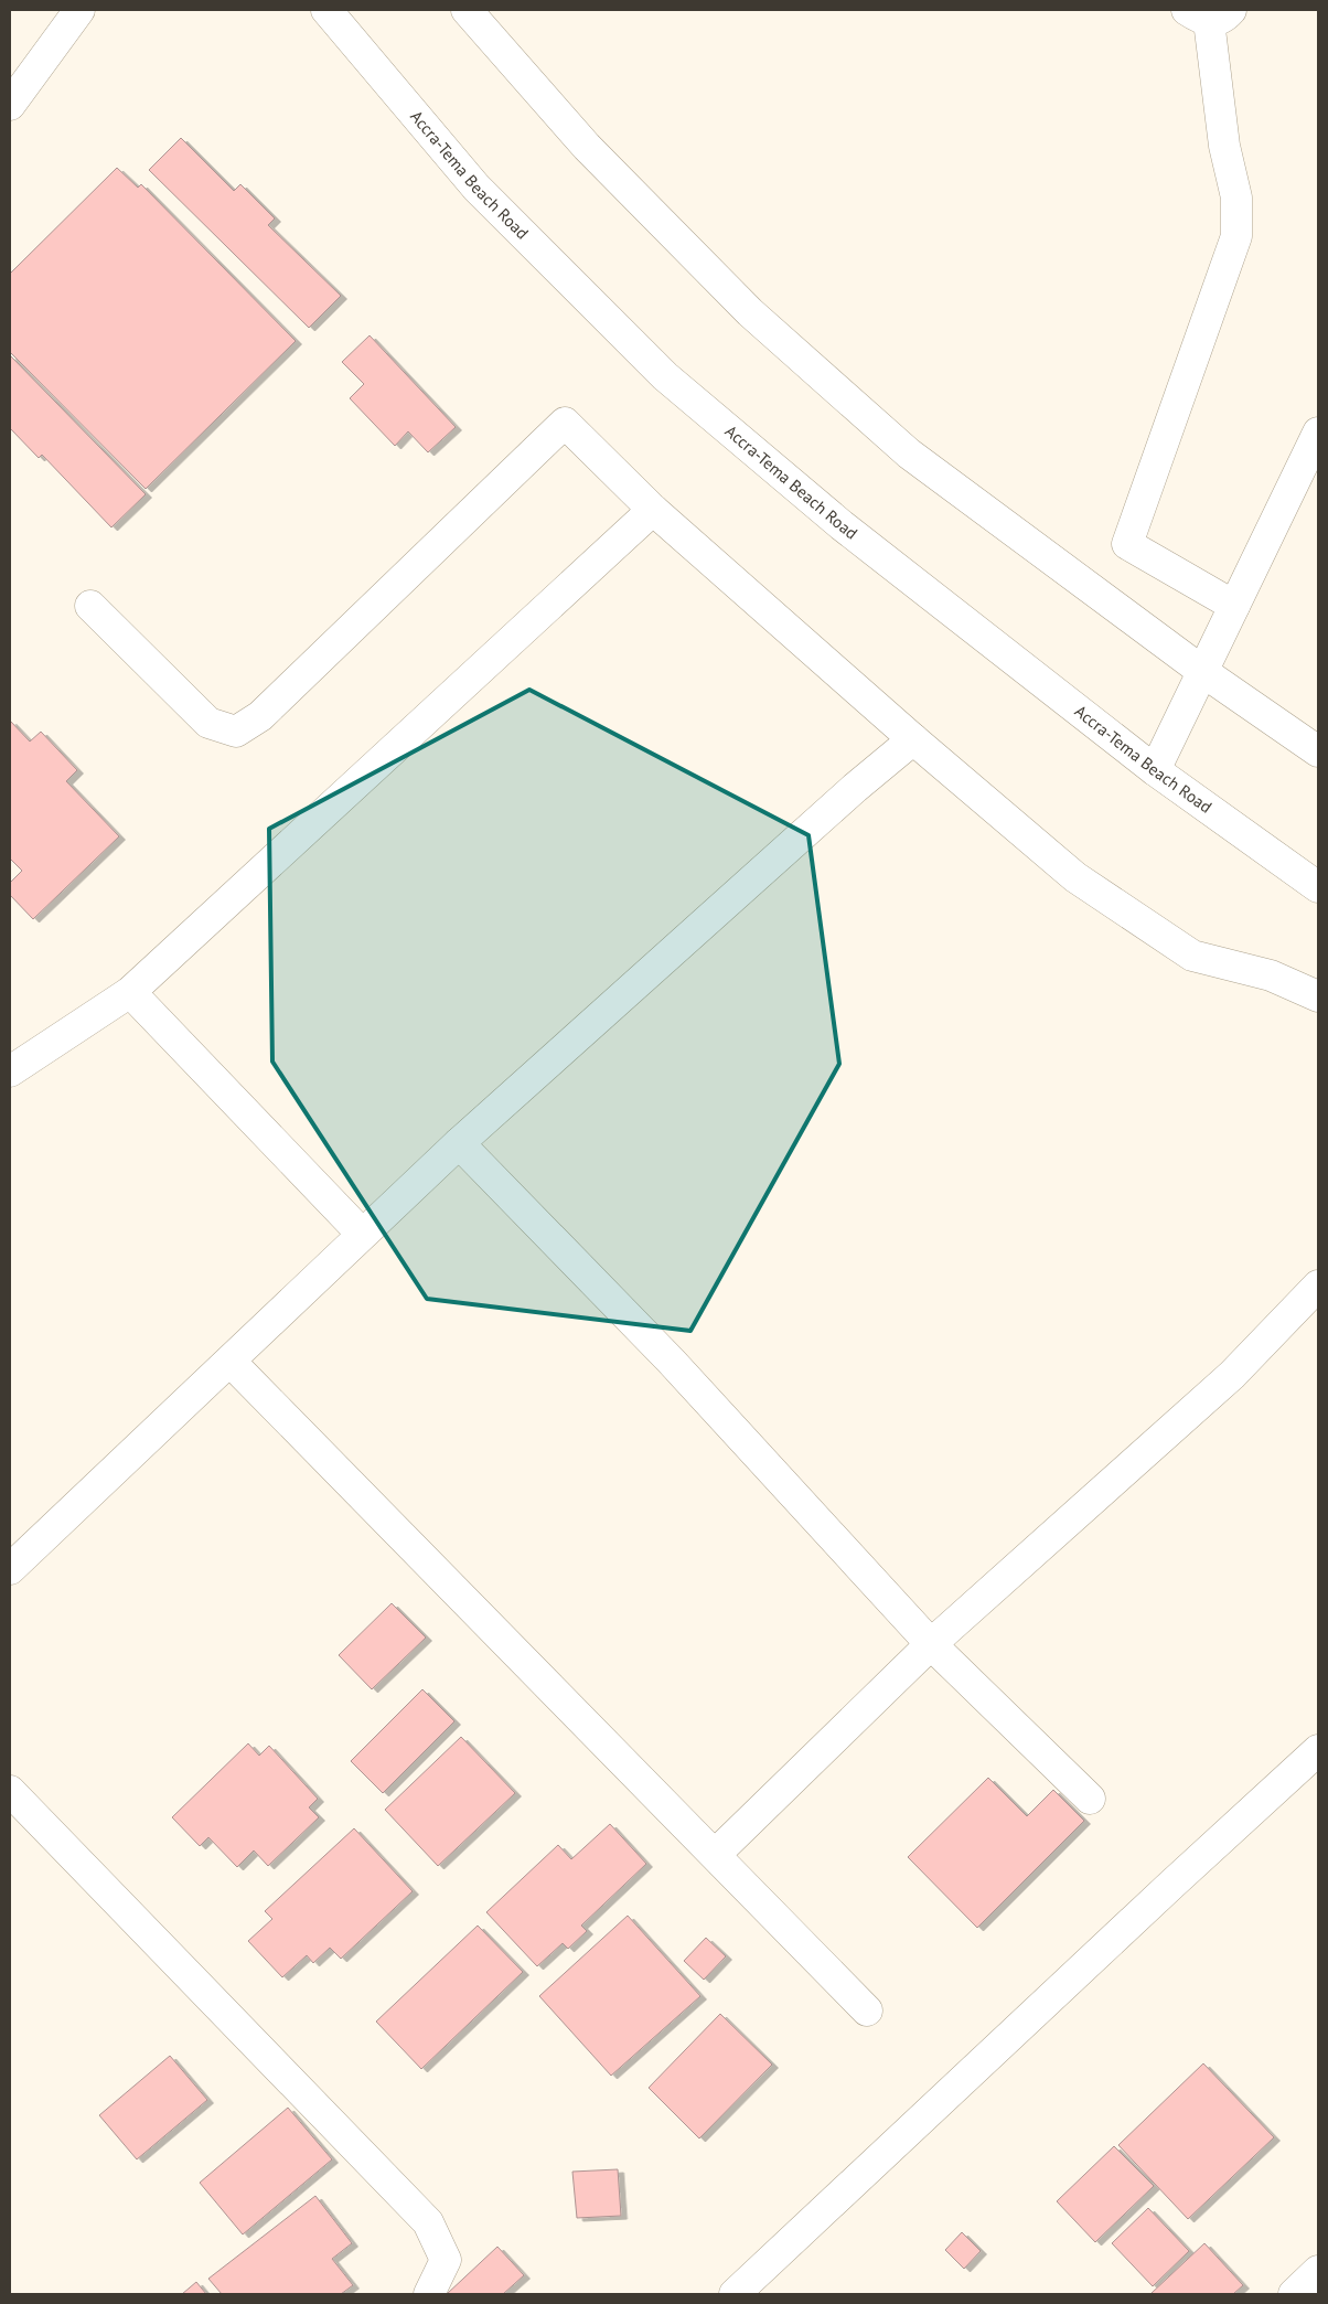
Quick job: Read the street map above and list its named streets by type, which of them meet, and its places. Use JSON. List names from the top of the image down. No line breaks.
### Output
{"streets":{"street":["Accra-Tema Beach Road"]}}
